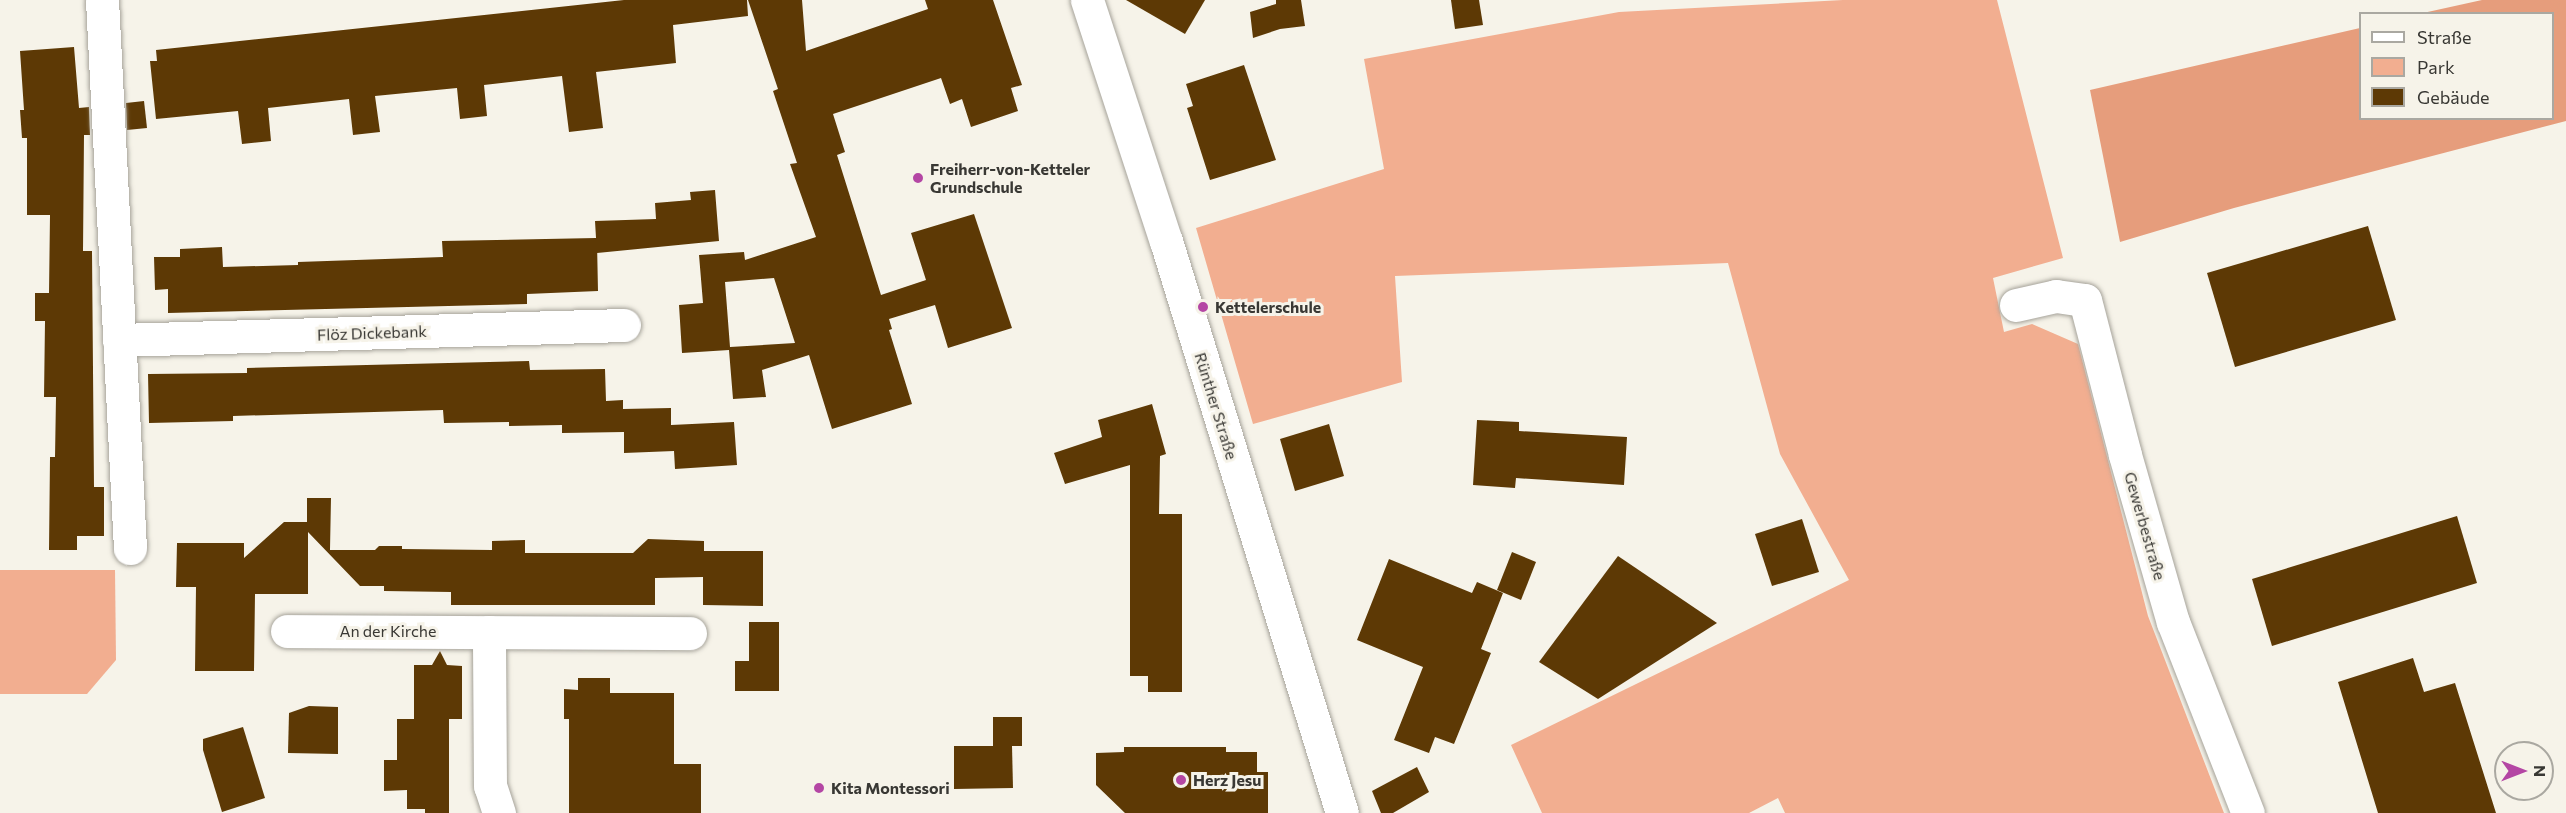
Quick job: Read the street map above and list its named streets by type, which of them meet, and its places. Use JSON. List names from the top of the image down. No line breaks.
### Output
{"streets":{"street":["Flöz Dickebank","Rünther Straße","Gewerbestraße","An der Kirche"]},"places":["Freiherr-von-Ketteler Grundschule","Kettelerschule","Herz Jesu","Kita Montessori"],"legend":["Straße","Park","Gebäude"],"north":"right"}
